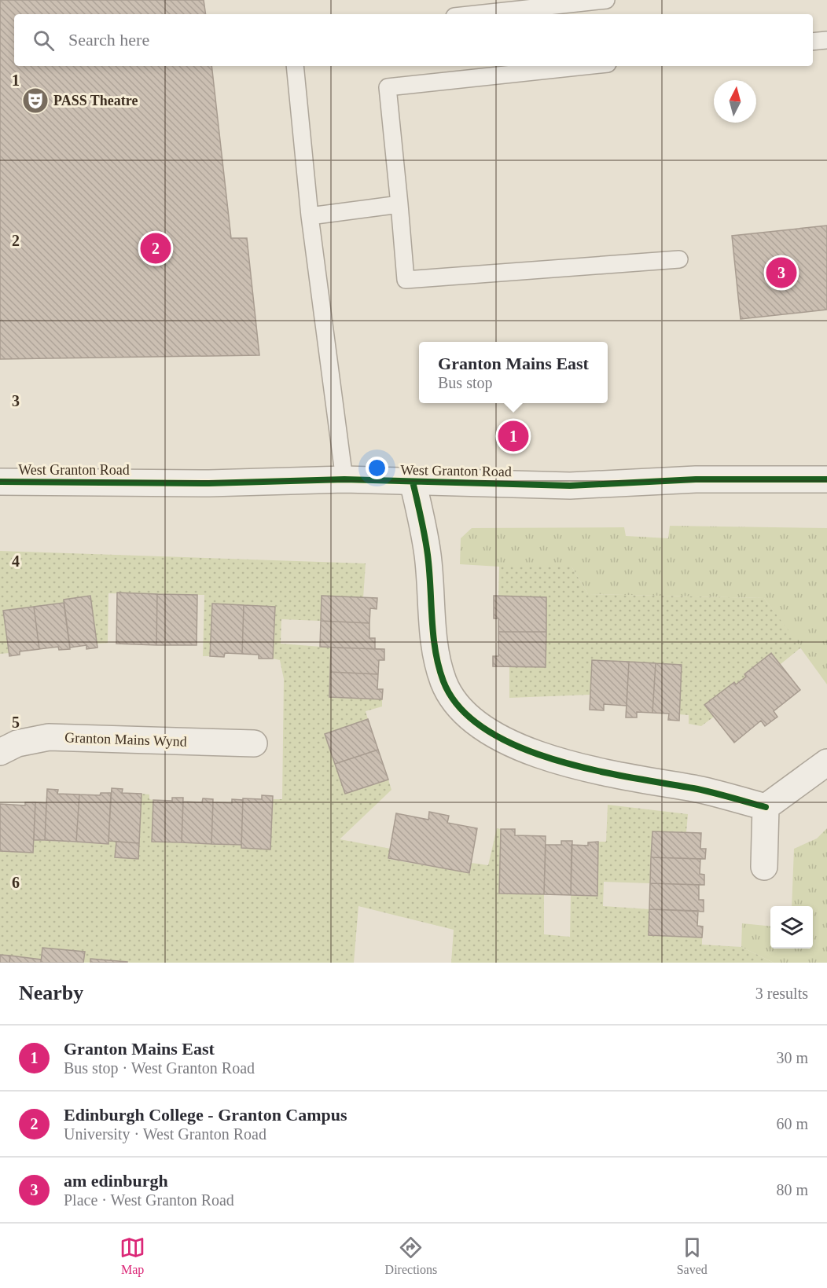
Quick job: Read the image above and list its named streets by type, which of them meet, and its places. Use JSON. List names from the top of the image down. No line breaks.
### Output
{"streets":{"street":["West Granton Road","Granton Mains Wynd"]},"places":{"theatre":["PASS Theatre"]},"north":"top","page":{"search":"Search here","pins":["2","3","1"],"popup":["Granton Mains East","Bus stop"],"heading":["Nearby","3 results"],"list":[{"mark":"1","name":"Granton Mains East","note":"Bus stop · West Granton Road","value":"30 m"},{"mark":"2","name":"Edinburgh College - Granton Campus","note":"University · West Granton Road","value":"60 m"},{"mark":"3","name":"am edinburgh","note":"Place · West Granton Road","value":"80 m"}],"nav":["Map","Directions","Saved"]},"grid":{"rows":["1","2","3","4","5","6"]}}
